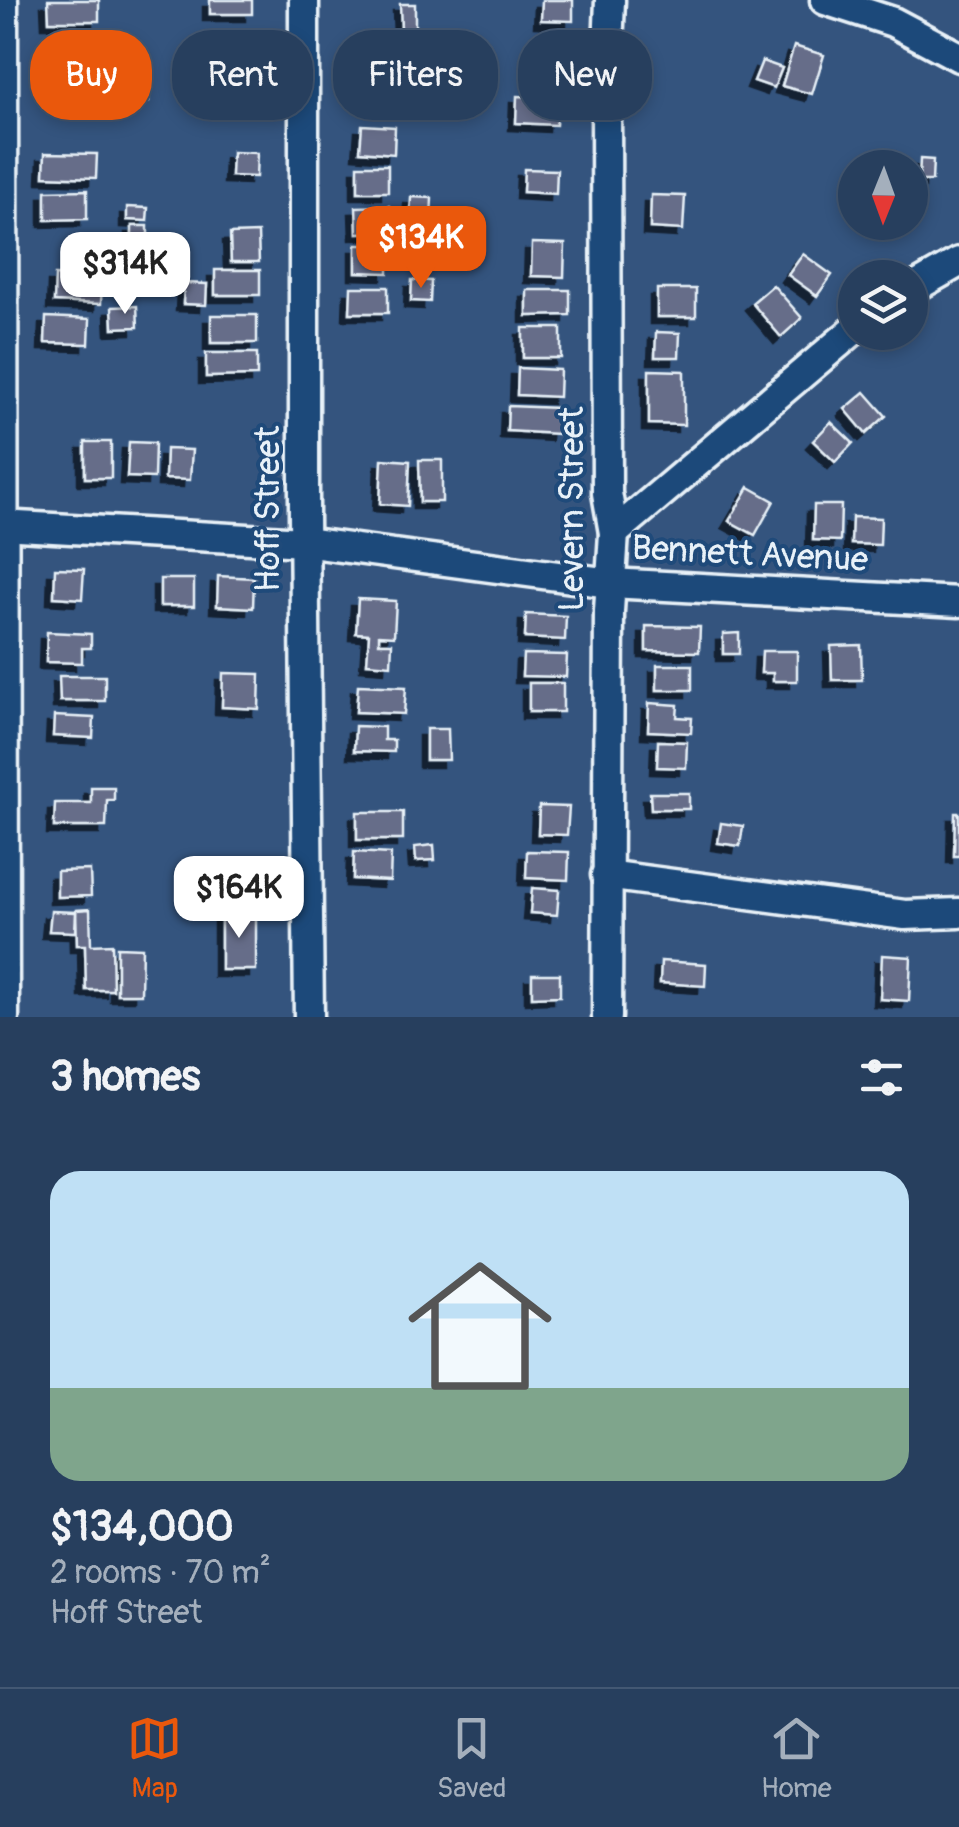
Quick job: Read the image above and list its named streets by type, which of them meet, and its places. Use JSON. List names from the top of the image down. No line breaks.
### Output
{"streets":{"street":["Hoff Street","Levern Street","Bennett Avenue"]},"crossings":[["Hoff Street","Bennett Avenue"],["Levern Street","Bennett Avenue"]],"north":"bottom","page":{"chip":["Buy","Rent","Filters","New"],"price":["$134K","$314K","$164K"],"heading":"3 homes","list":[{"name":"$134,000","note":"2 rooms · 70 m² · Hoff Street"}],"tabs":["Map","Saved","Home"]}}
